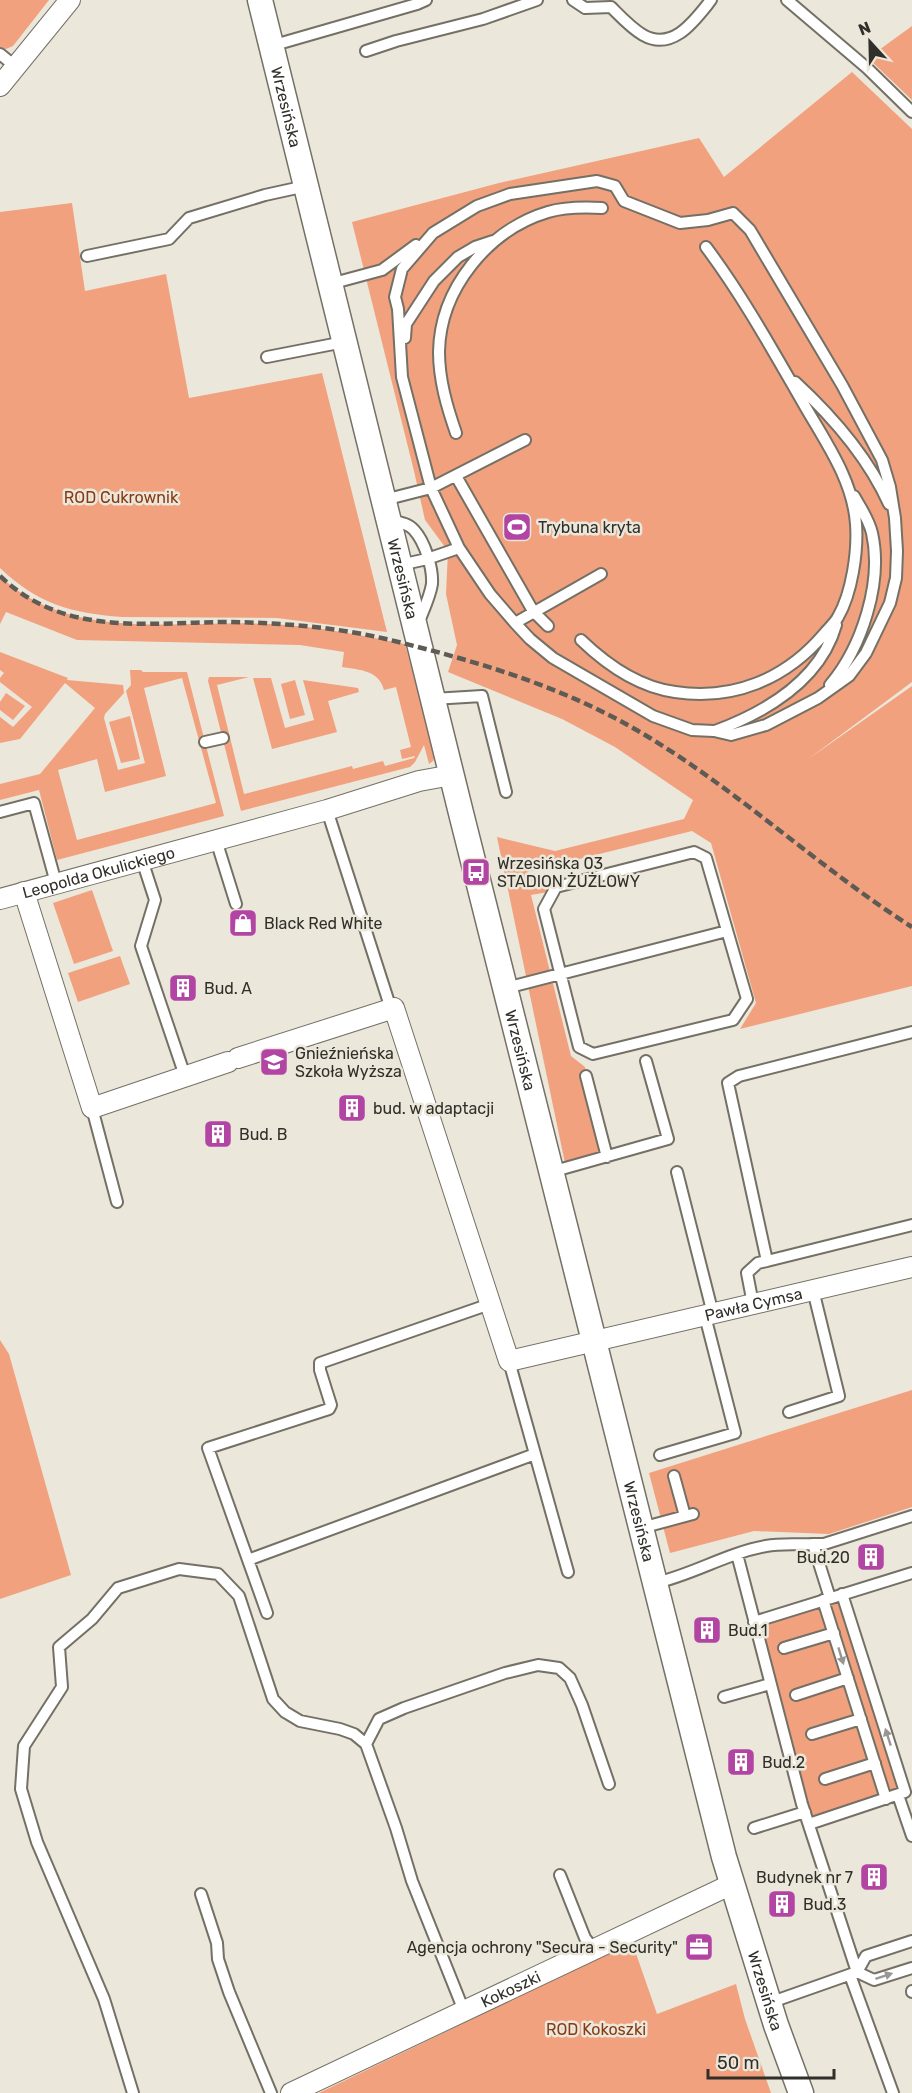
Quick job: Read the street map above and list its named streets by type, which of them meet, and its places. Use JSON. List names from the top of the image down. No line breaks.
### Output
{"streets":{"street":["Wrzesińska","Leopolda Okulickiego","Pawła Cymsa","Kokoszki"]},"crossings":[["Wrzesińska","Leopolda Okulickiego"],["Wrzesińska","Pawła Cymsa"],["Wrzesińska","Kokoszki"]],"parks":["ROD Cukrownik","ROD Kokoszki"],"places":{"sports":["Trybuna kryta"],"bus stop":["Wrzesińska 03 STADION ŻUŻLOWY"],"shop":["Black Red White"],"building":["Bud. A","bud. w adaptacji","Bud. B","Bud.20","Bud.1","Bud.2","Budynek nr 7","Bud.3"],"school or university":["Gnieźnieńska Szkoła Wyższa"],"office":["Agencja ochrony \"Secura - Security\""]},"scale_bar":"50 m","north":"top"}
